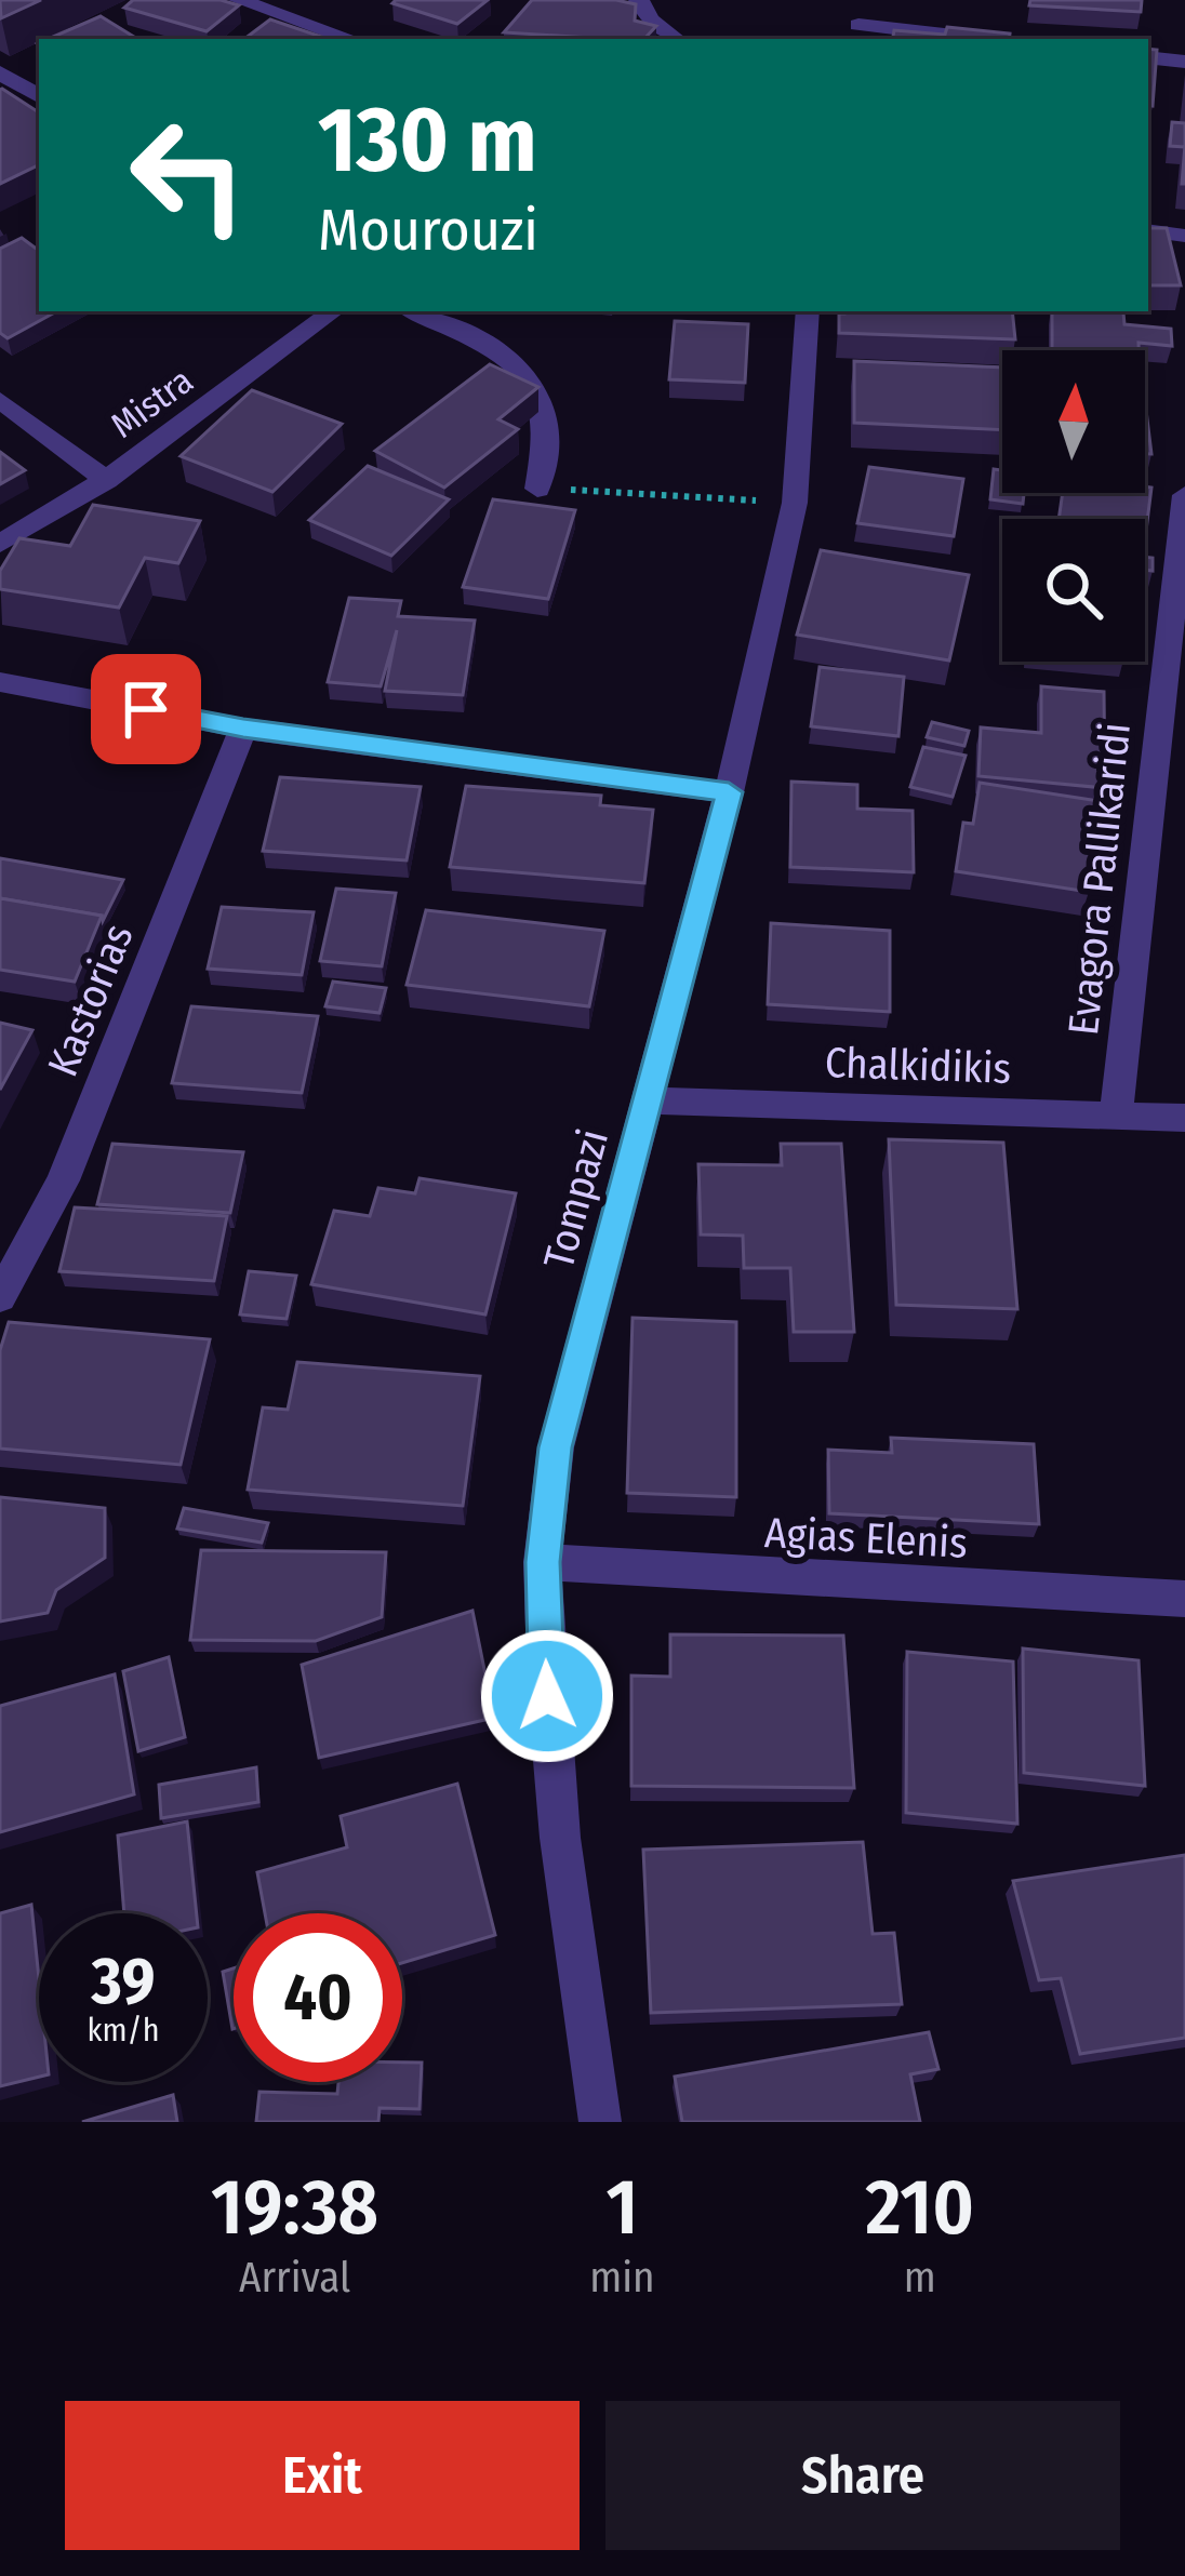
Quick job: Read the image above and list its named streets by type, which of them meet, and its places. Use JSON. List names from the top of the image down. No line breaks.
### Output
{"streets":{"street":["Mistra","Evagora Pallikaridi","Kastorias","Chalkidikis","Tompazi","Agias Elenis"]},"crossings":[["Evagora Pallikaridi","Chalkidikis"],["Chalkidikis","Tompazi"],["Tompazi","Agias Elenis"]],"north":"top","page":{"turn":["130 m","Mourouzi"],"speed":"39 km/h","limit":"40","eta":["19:38","Arrival","1","min","210","m"],"buttons":["Exit","Share"]}}
